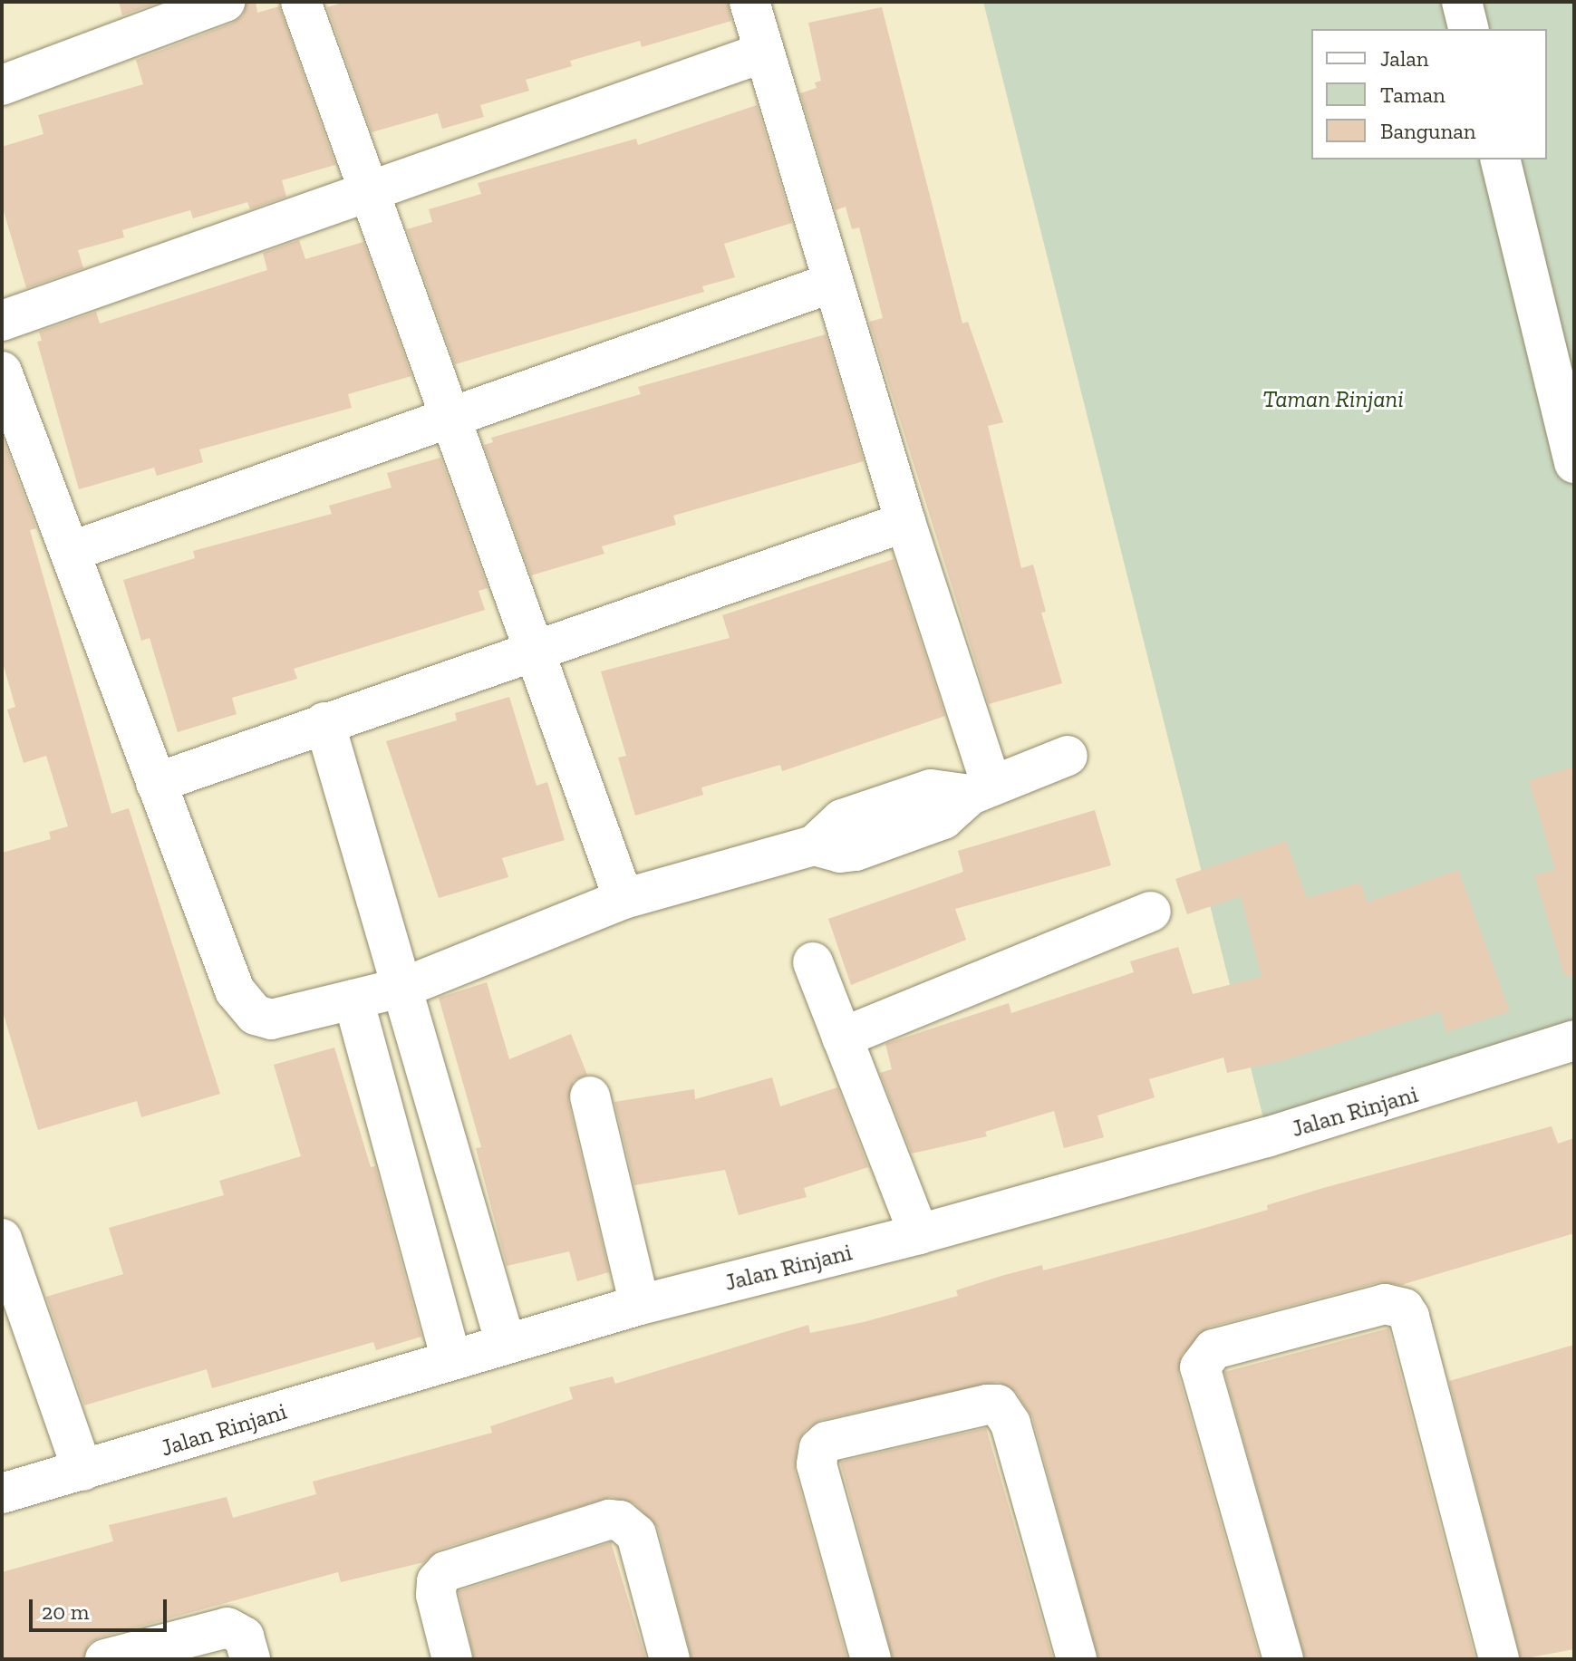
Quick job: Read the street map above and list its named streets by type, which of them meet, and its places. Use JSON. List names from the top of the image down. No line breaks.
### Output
{"streets":{"street":["Jalan Rinjani"]},"parks":["Taman Rinjani"],"legend":["Jalan","Taman","Bangunan"],"scale_bar":"20 m"}
